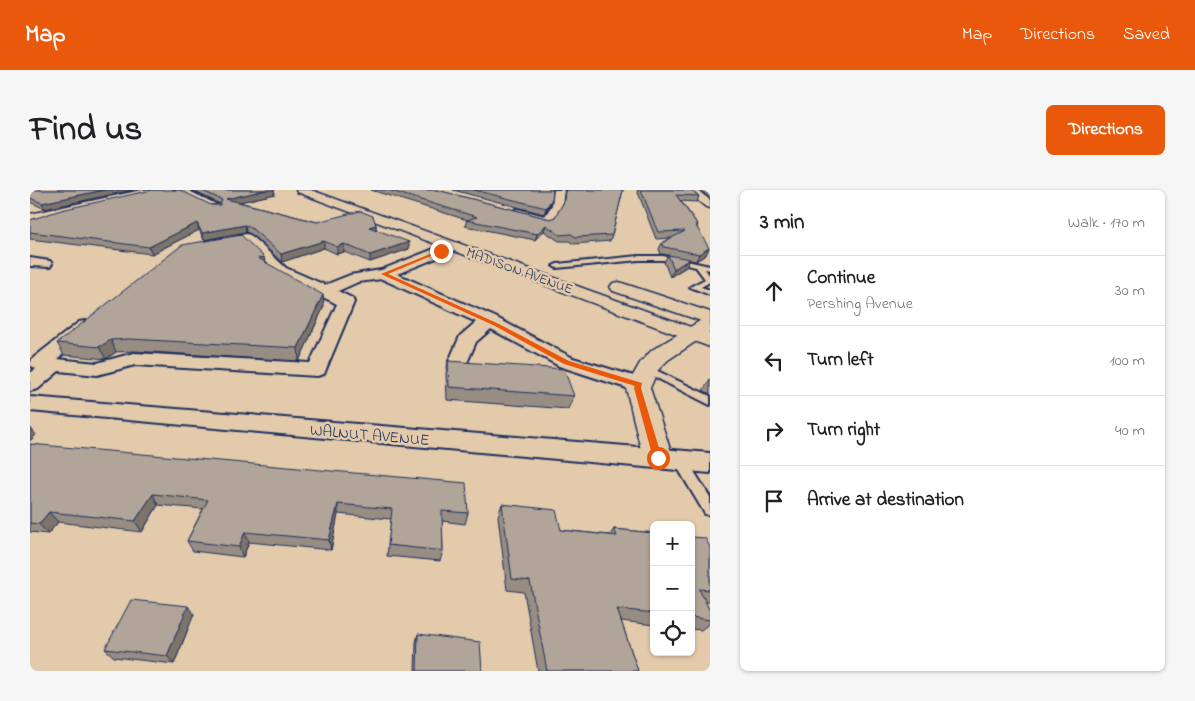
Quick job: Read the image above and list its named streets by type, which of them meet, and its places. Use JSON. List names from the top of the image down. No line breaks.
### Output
{"streets":{"main road":["MADISON AVENUE"],"street":["WALNUT AVENUE"]},"page":{"header":"Map","nav":["Map","Directions","Saved"],"title":"Find us","buttons":"Directions","heading":["3 min","Walk · 170 m"],"list":[["Continue","Pershing Avenue","30 m"],["Turn left","100 m"],["Turn right","40 m"],"Arrive at destination"],"map_buttons":["+","−"]}}
